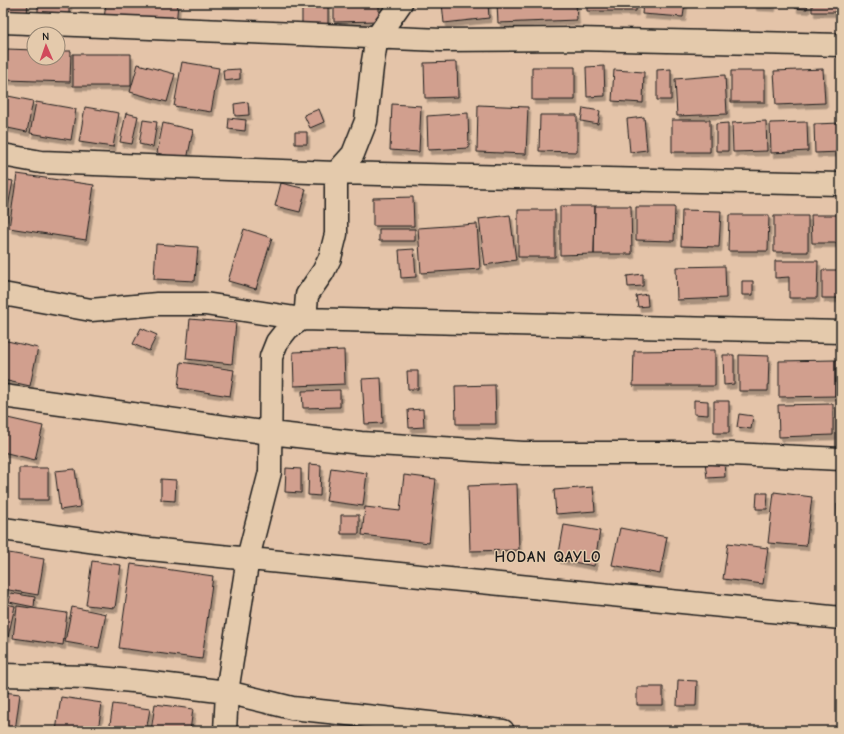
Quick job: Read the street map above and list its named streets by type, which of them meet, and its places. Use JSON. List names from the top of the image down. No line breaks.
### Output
{"districts":["HODAN QAYLO"],"north":"top"}
